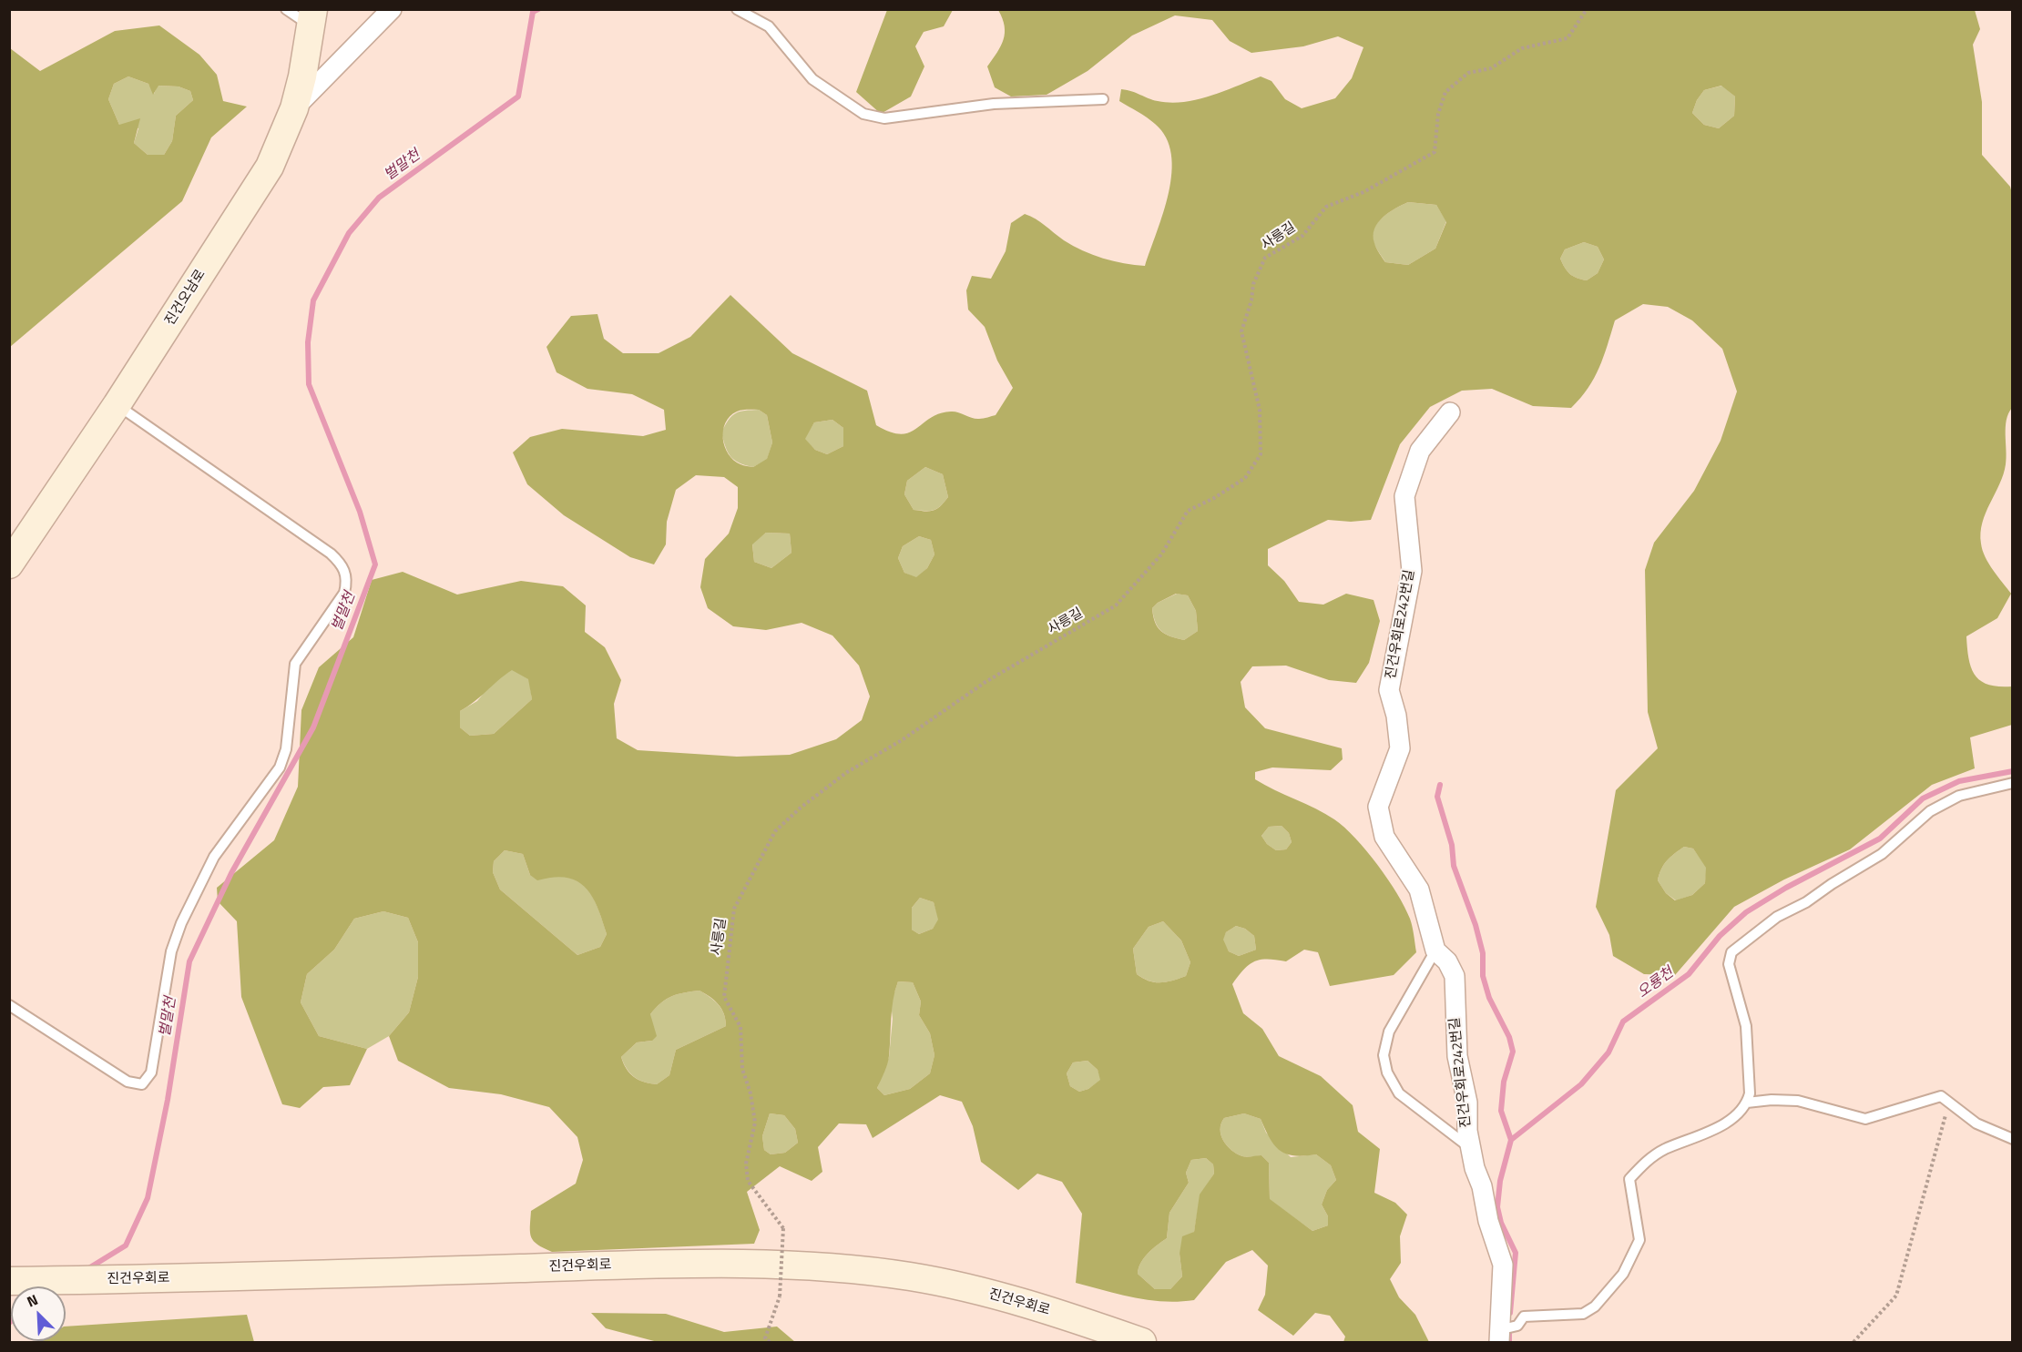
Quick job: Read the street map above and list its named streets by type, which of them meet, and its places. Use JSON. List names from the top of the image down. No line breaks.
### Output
{"streets":{"main road":["진건오남로","진건우회로"],"street":["진건우회로242번길"],"path":["사릉길"]},"water":["벌말천","오룡천"],"north":"top left"}
